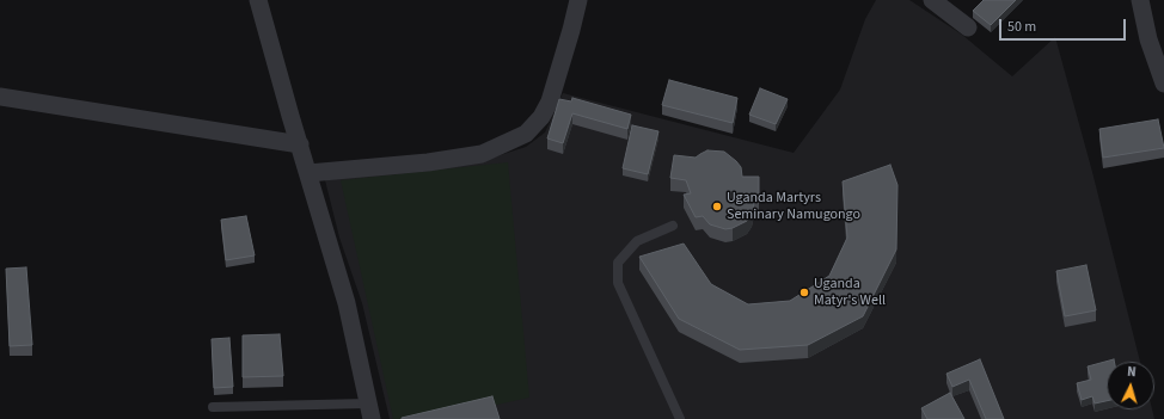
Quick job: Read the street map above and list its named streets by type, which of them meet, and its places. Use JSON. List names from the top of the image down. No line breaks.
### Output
{"places":["Uganda Martyrs Seminary Namugongo","Uganda Matyr's Well"],"scale_bar":"50 m","north":"top"}
